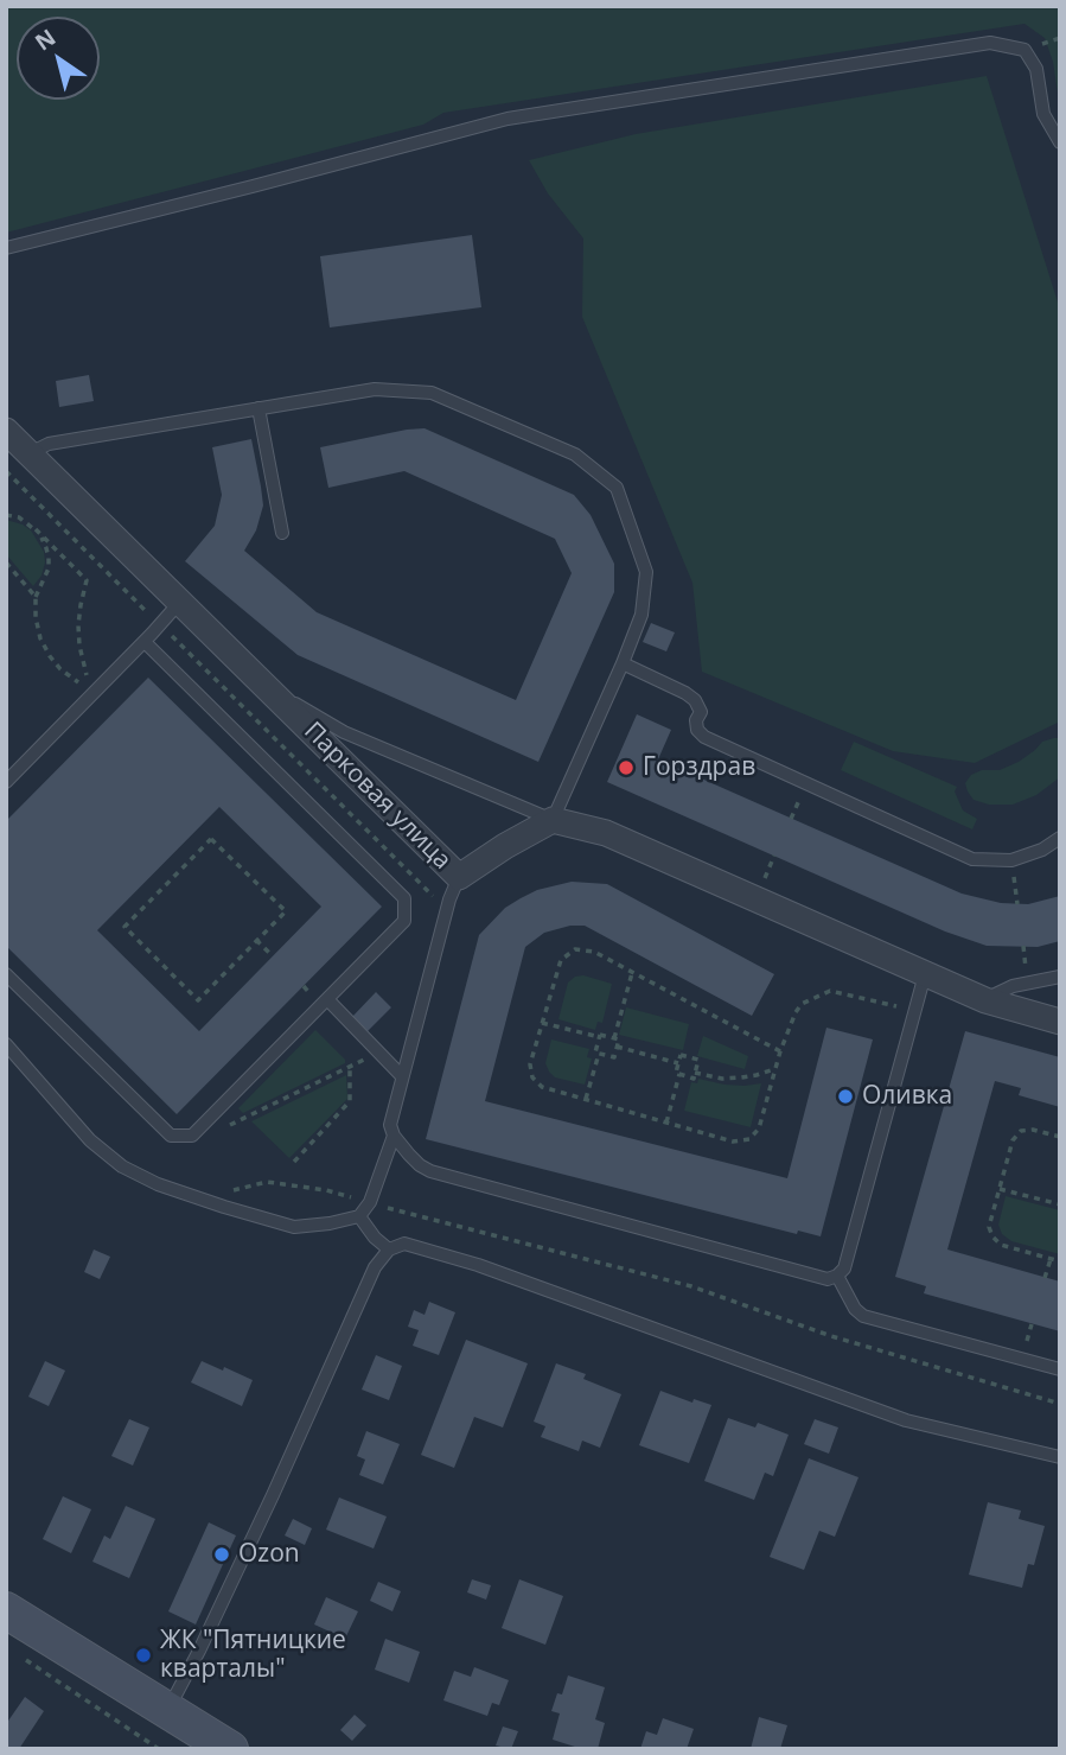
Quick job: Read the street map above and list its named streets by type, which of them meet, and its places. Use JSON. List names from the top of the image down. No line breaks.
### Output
{"streets":{"street":["Парковая улица"]},"places":["Горздрав","Оливка","Ozon","ЖК \"Пятницкие кварталы\""],"north":"top left"}
